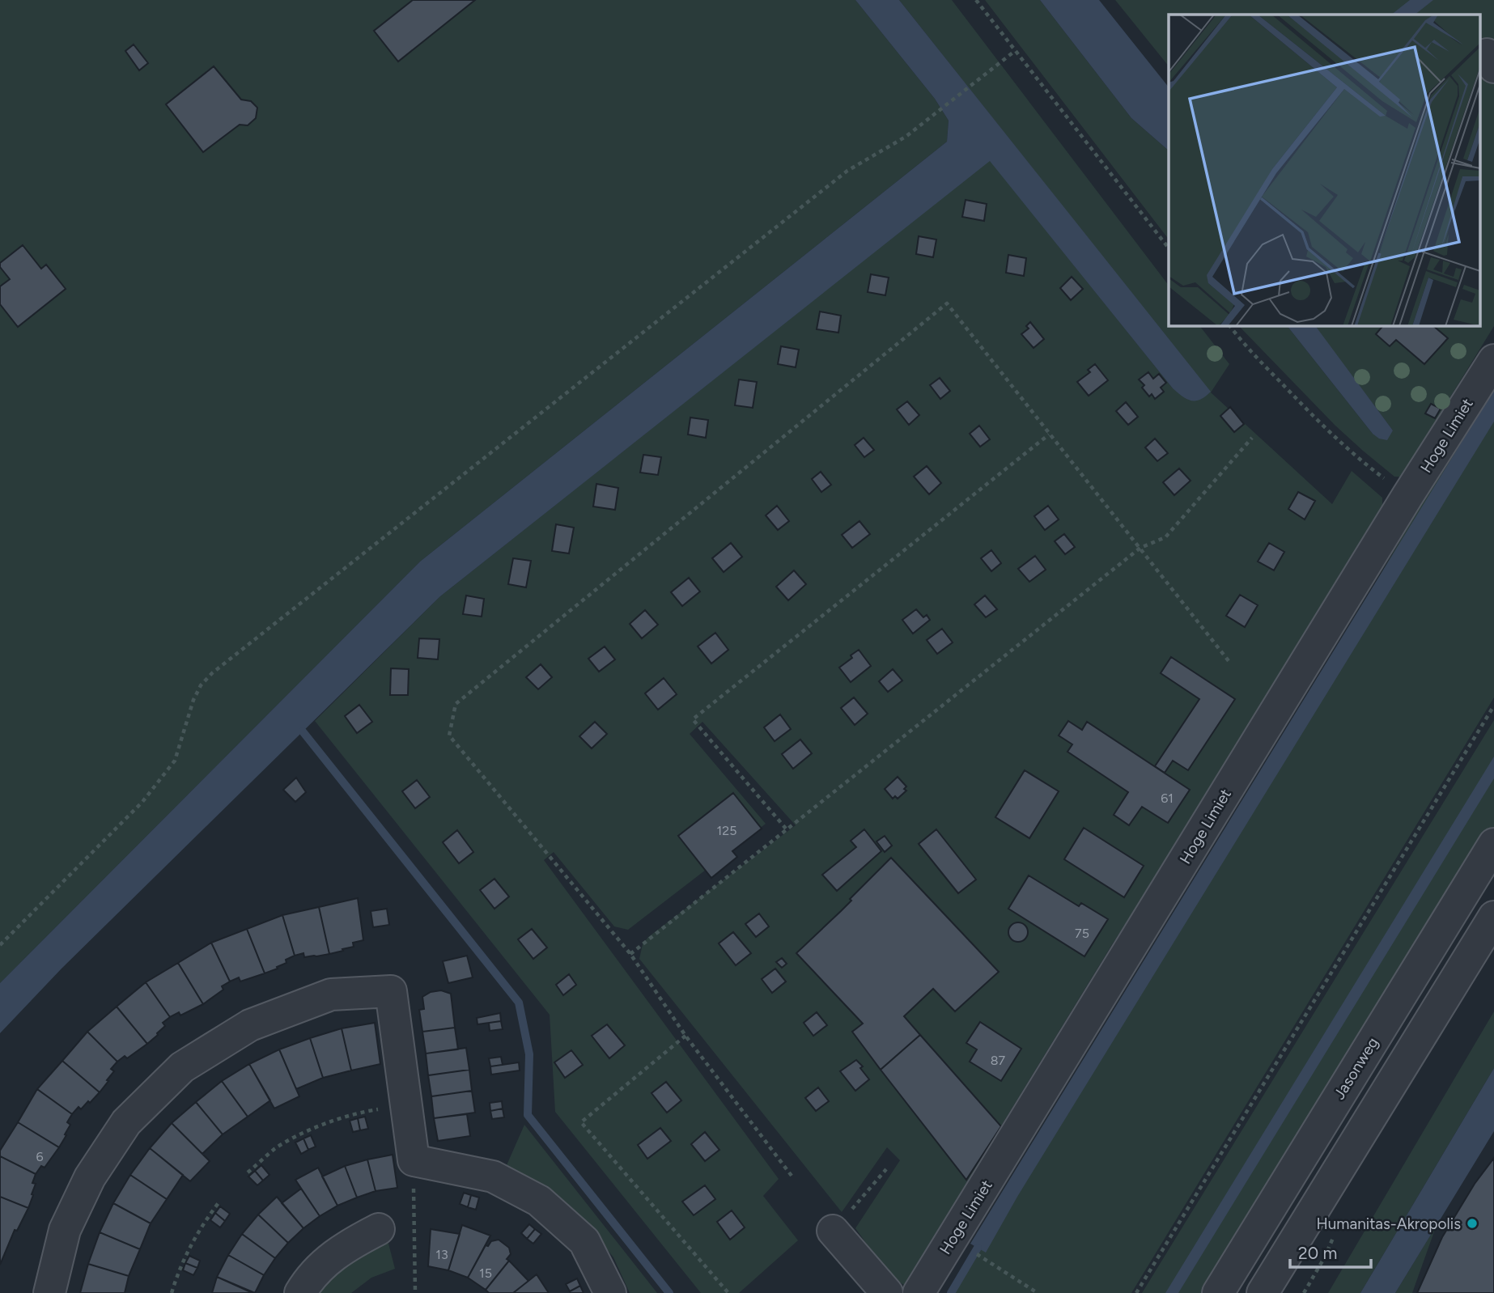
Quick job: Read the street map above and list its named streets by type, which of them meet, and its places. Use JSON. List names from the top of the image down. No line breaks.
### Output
{"streets":{"street":["Hoge Limiet","Jasonweg"]},"places":["Humanitas-Akropolis"],"house_numbers":["61","125","75","87","6","13","15"],"scale_bar":"20 m"}
